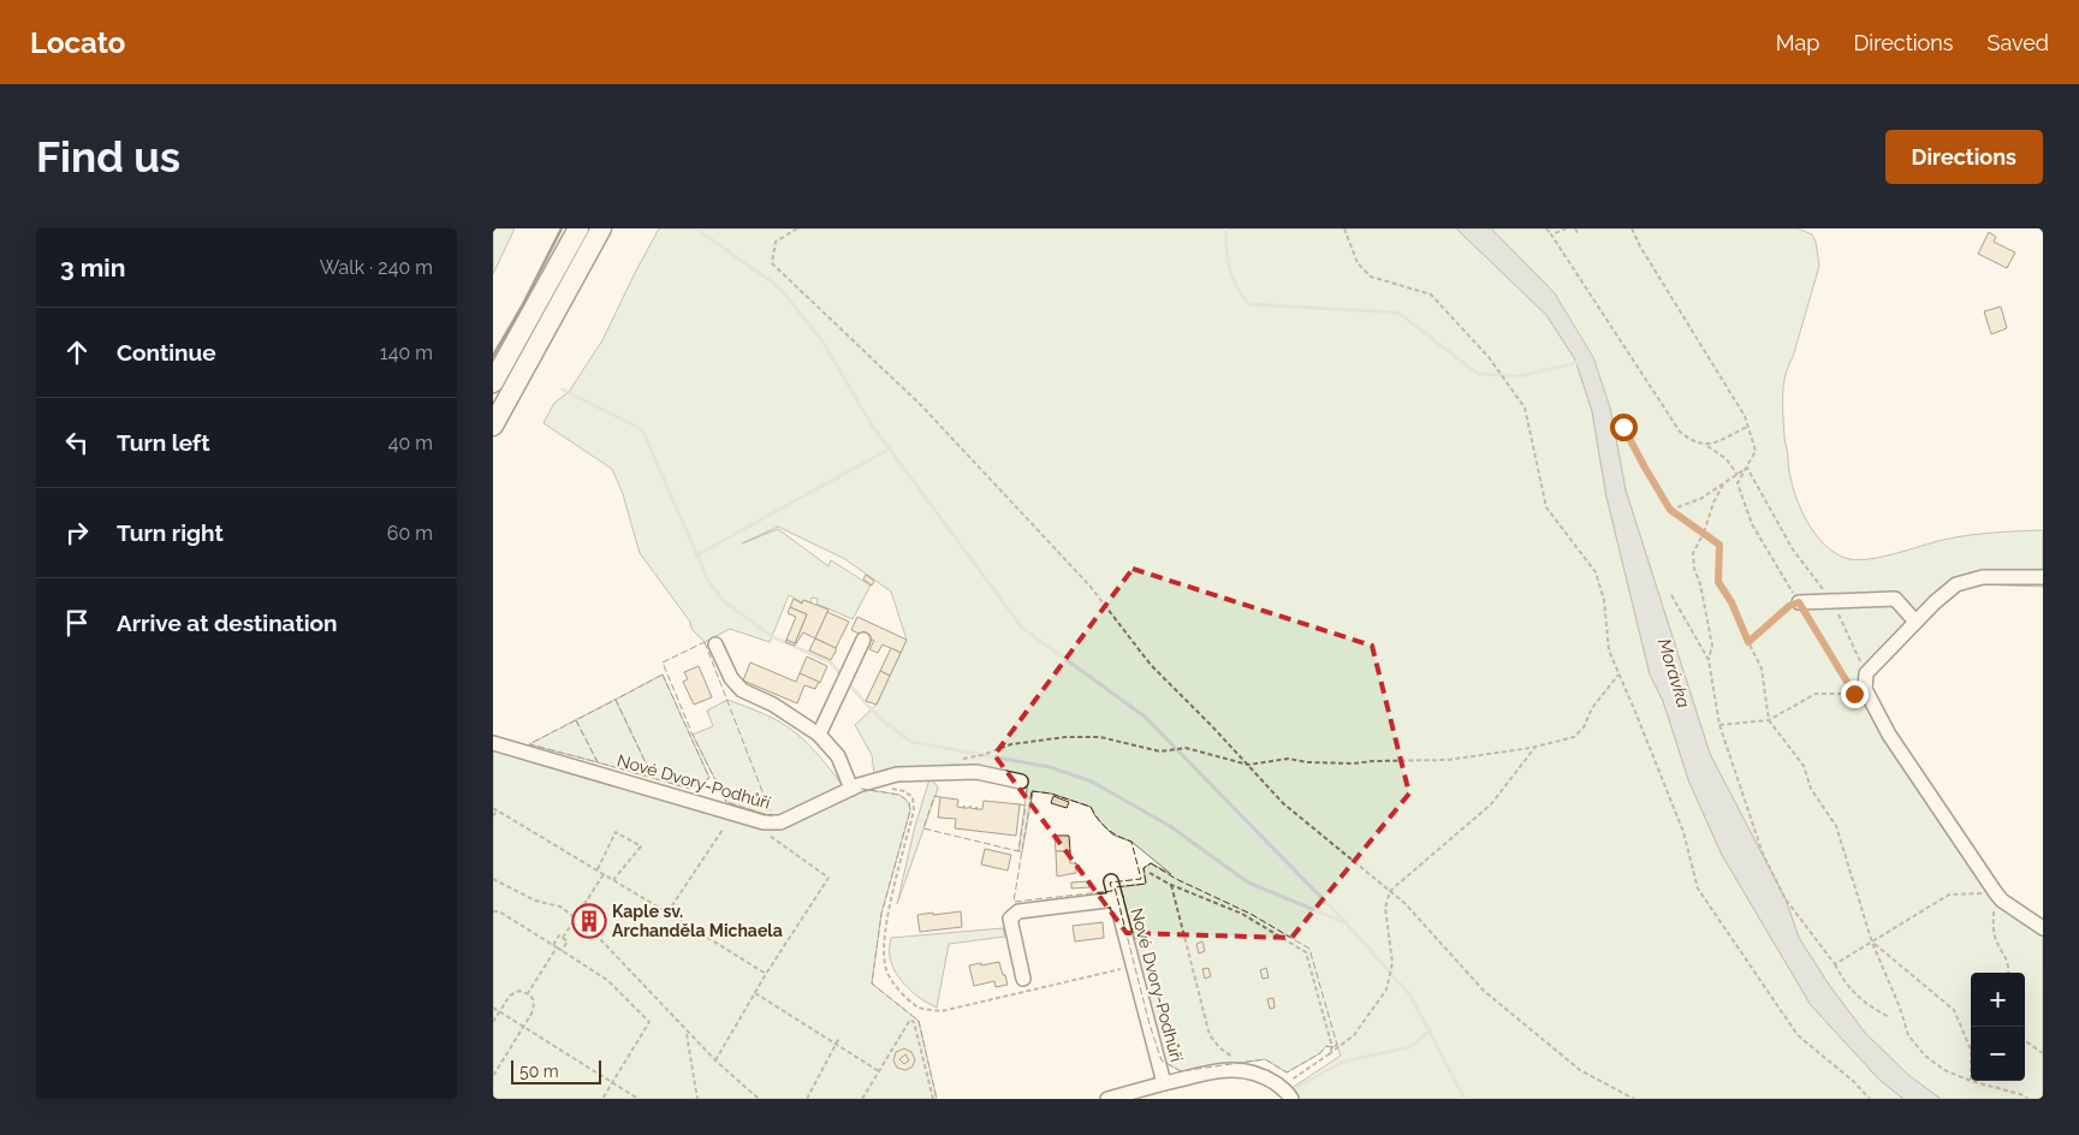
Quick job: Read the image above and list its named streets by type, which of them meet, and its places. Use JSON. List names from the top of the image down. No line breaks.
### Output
{"streets":{"street":["Nové Dvory-Podhůří"]},"water":["Morávka"],"places":{"building":["Kaple sv. Archanděla Michaela"]},"scale_bar":"50 m","page":{"header":"Locato","nav":["Map","Directions","Saved"],"buttons":"Directions","title":"Find us","heading":["3 min","Walk · 240 m"],"list":[["Continue","140 m"],["Turn left","40 m"],["Turn right","60 m"],"Arrive at destination"],"map_buttons":["+","−"],"scale":"50 m"}}
